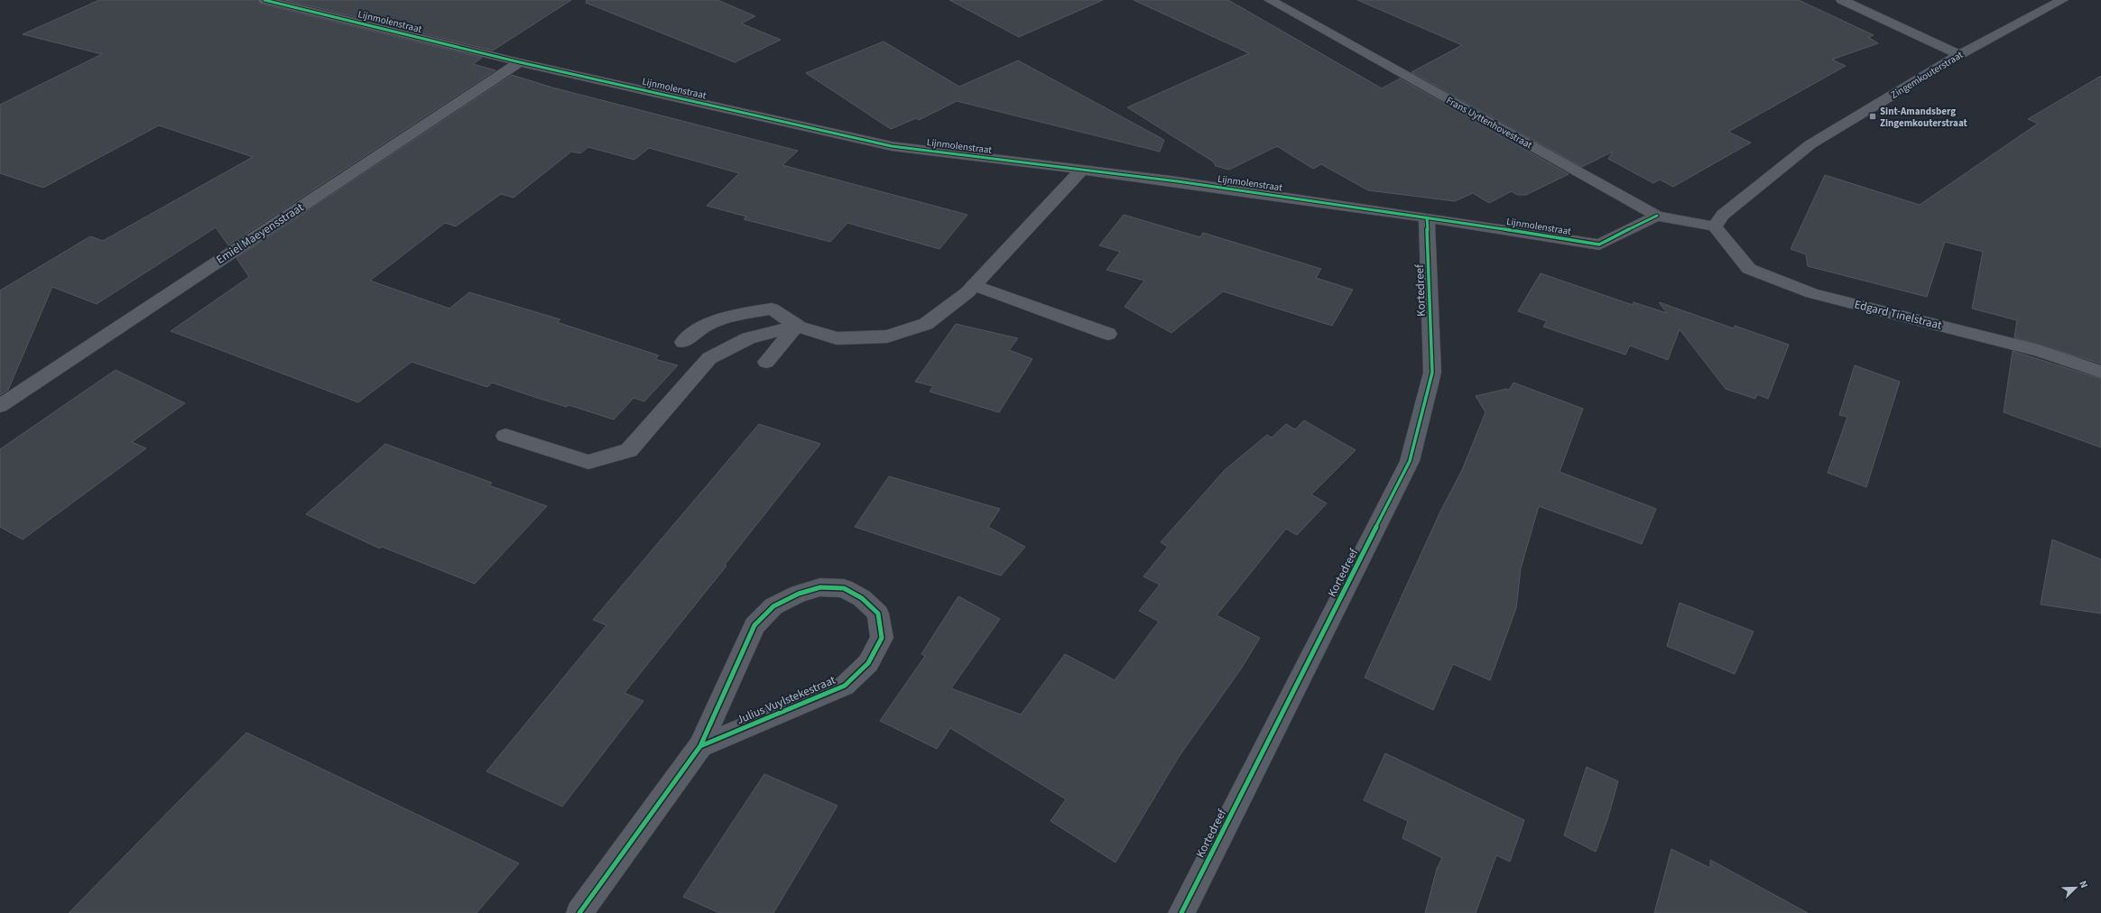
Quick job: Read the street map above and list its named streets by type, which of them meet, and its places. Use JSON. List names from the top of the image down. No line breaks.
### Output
{"streets":{"street":["Lijnmolenstraat","Zingemkouterstraat","Frans Uyttenhovestraat","Emiel Maeyensstraat","Kortedreef","Edgard Tinelstraat","Julius Vuylstekestraat"]},"crossings":[["Lijnmolenstraat","Frans Uyttenhovestraat"],["Lijnmolenstraat","Emiel Maeyensstraat"],["Lijnmolenstraat","Kortedreef"],["Zingemkouterstraat","Frans Uyttenhovestraat"],["Zingemkouterstraat","Edgard Tinelstraat"],["Frans Uyttenhovestraat","Edgard Tinelstraat"]],"places":{"transit":["Sint-Amandsberg Zingemkouterstraat"]},"north":"top right"}
